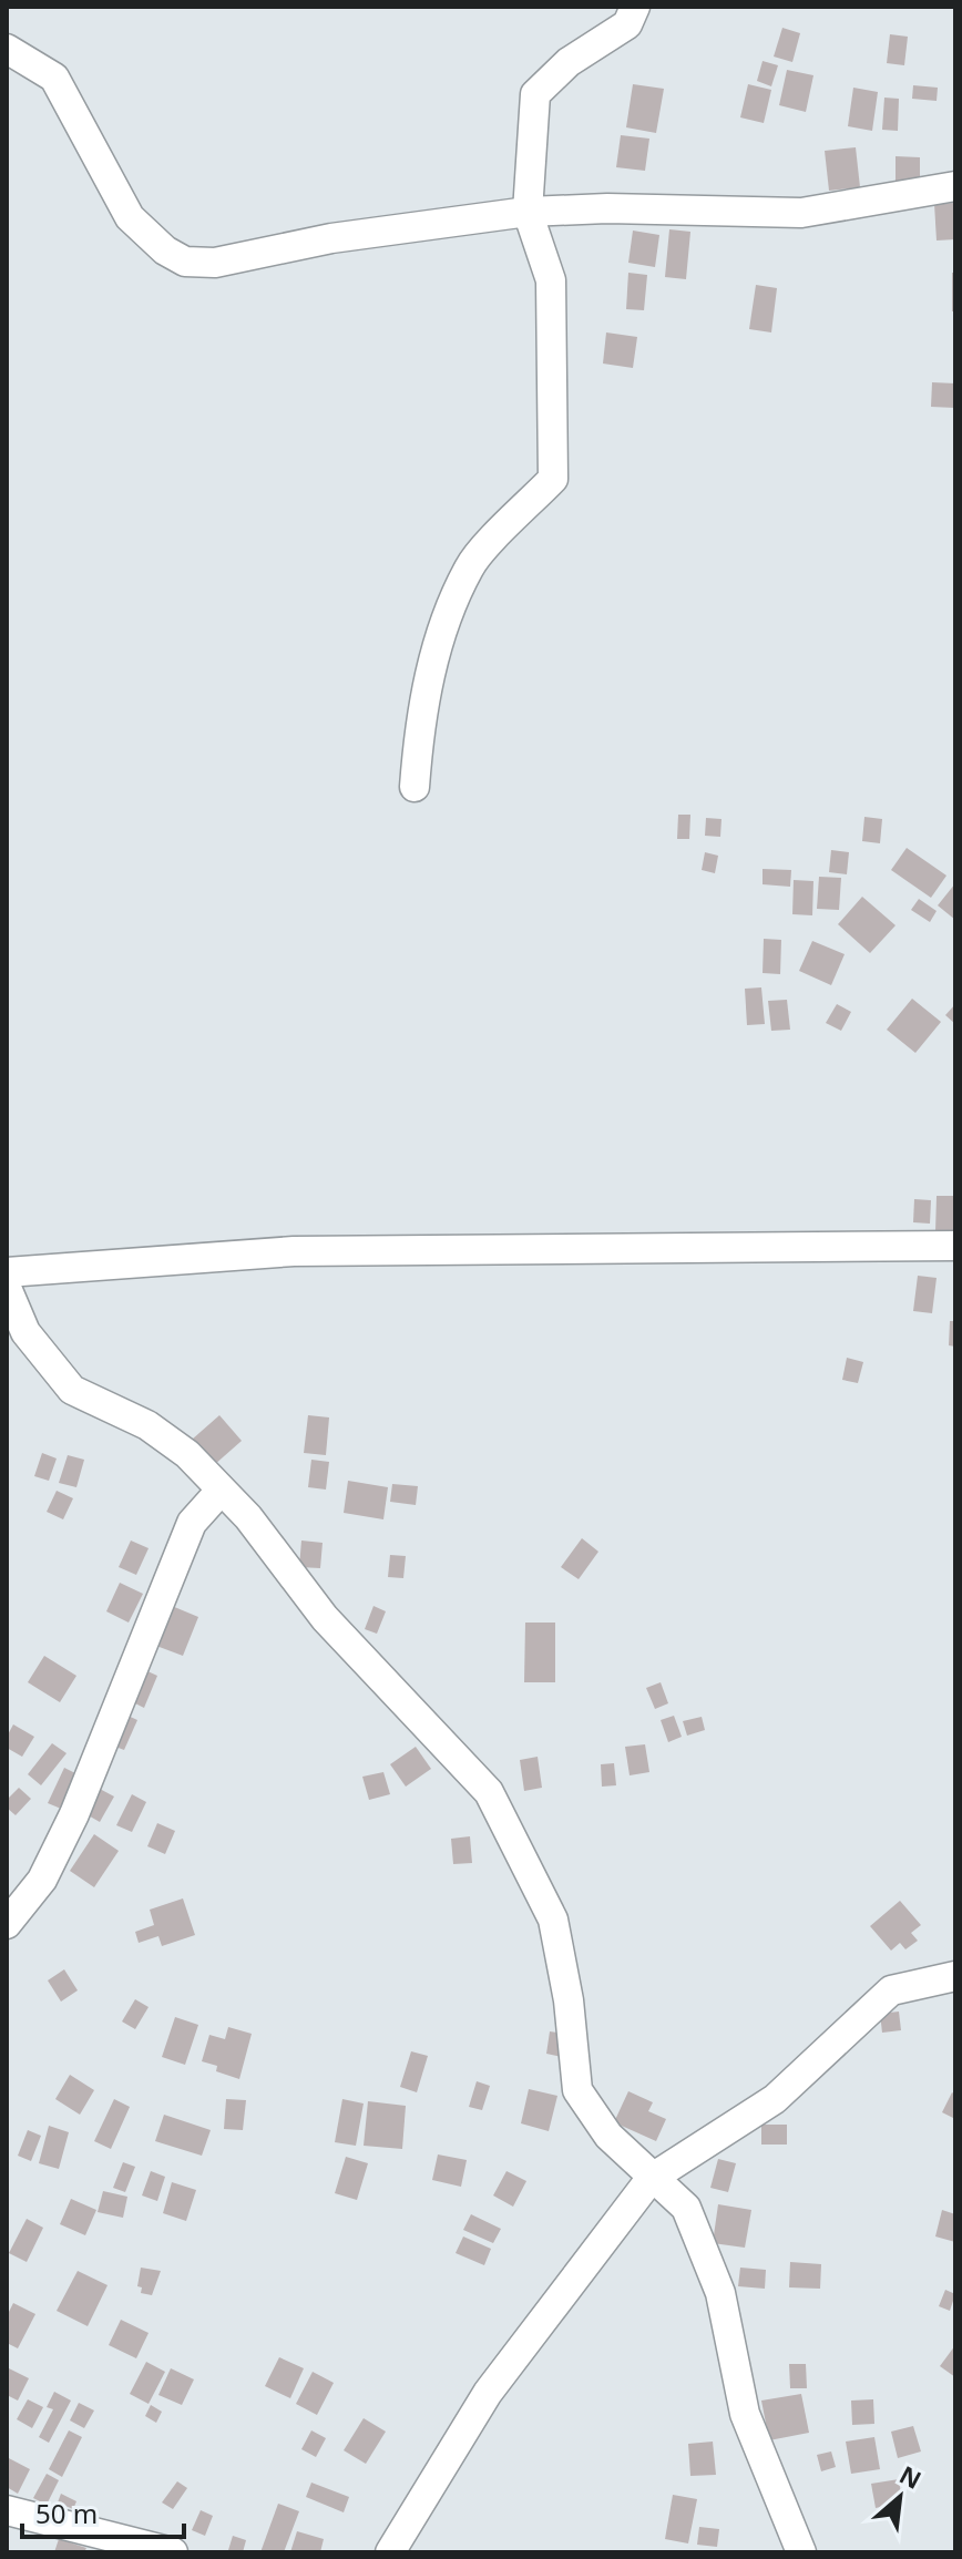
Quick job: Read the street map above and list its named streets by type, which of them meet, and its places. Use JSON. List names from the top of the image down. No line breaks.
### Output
{"scale_bar":"50 m","north":"top right"}
